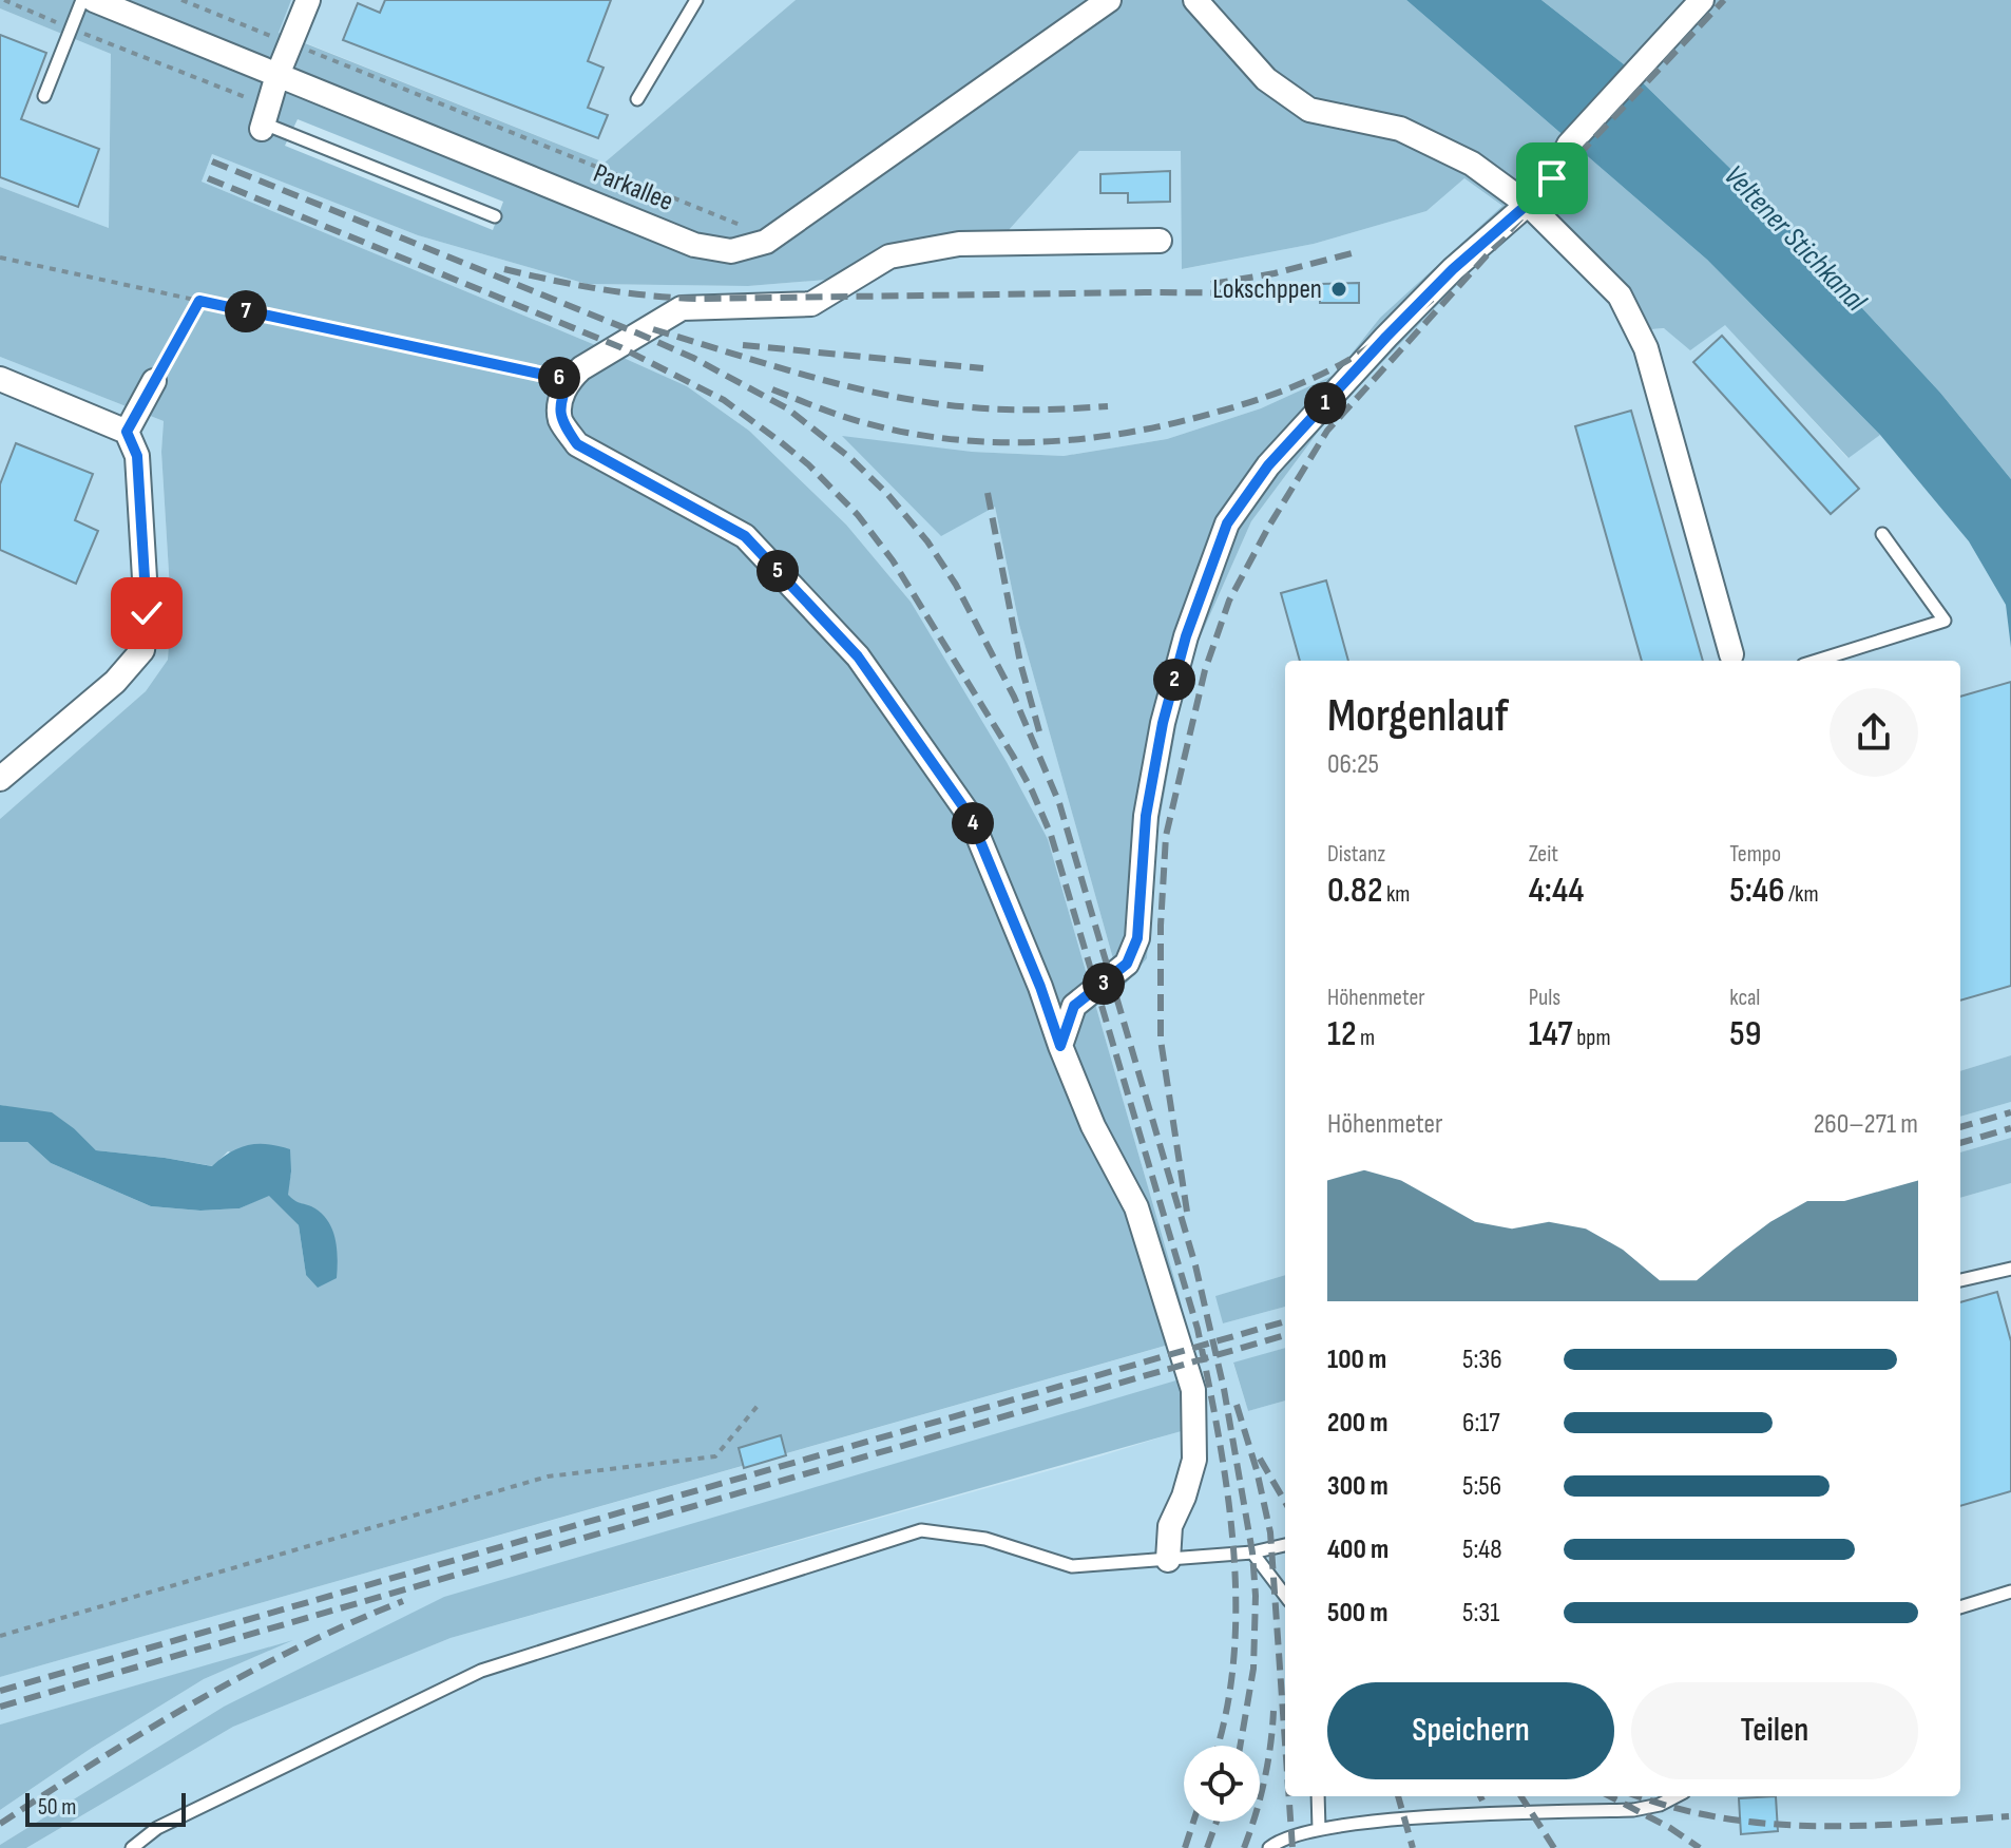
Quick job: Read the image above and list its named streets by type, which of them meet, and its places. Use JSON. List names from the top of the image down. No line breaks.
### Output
{"streets":{"street":["Parkallee"]},"water":["Veltener Stichkanal"],"places":["Lokschppen"],"scale_bar":"50 m","page":{"pins":["7","6","1","5","2","4","3"],"heading":["Morgenlauf","06:25"],"stats":[["Distanz","0.82 km"],["Zeit","4:44"],["Tempo","5:46 /km"],["Höhenmeter","12 m"],["Puls","147 bpm"],["kcal","59"]],"chart":["Höhenmeter","260–271 m"],"list":[{"name":"100 m","note":"5:36"},{"name":"200 m","note":"6:17"},{"name":"300 m","note":"5:56"},{"name":"400 m","note":"5:48"},{"name":"500 m","note":"5:31"}],"buttons":["Speichern","Teilen"],"scale":"50 m"}}
